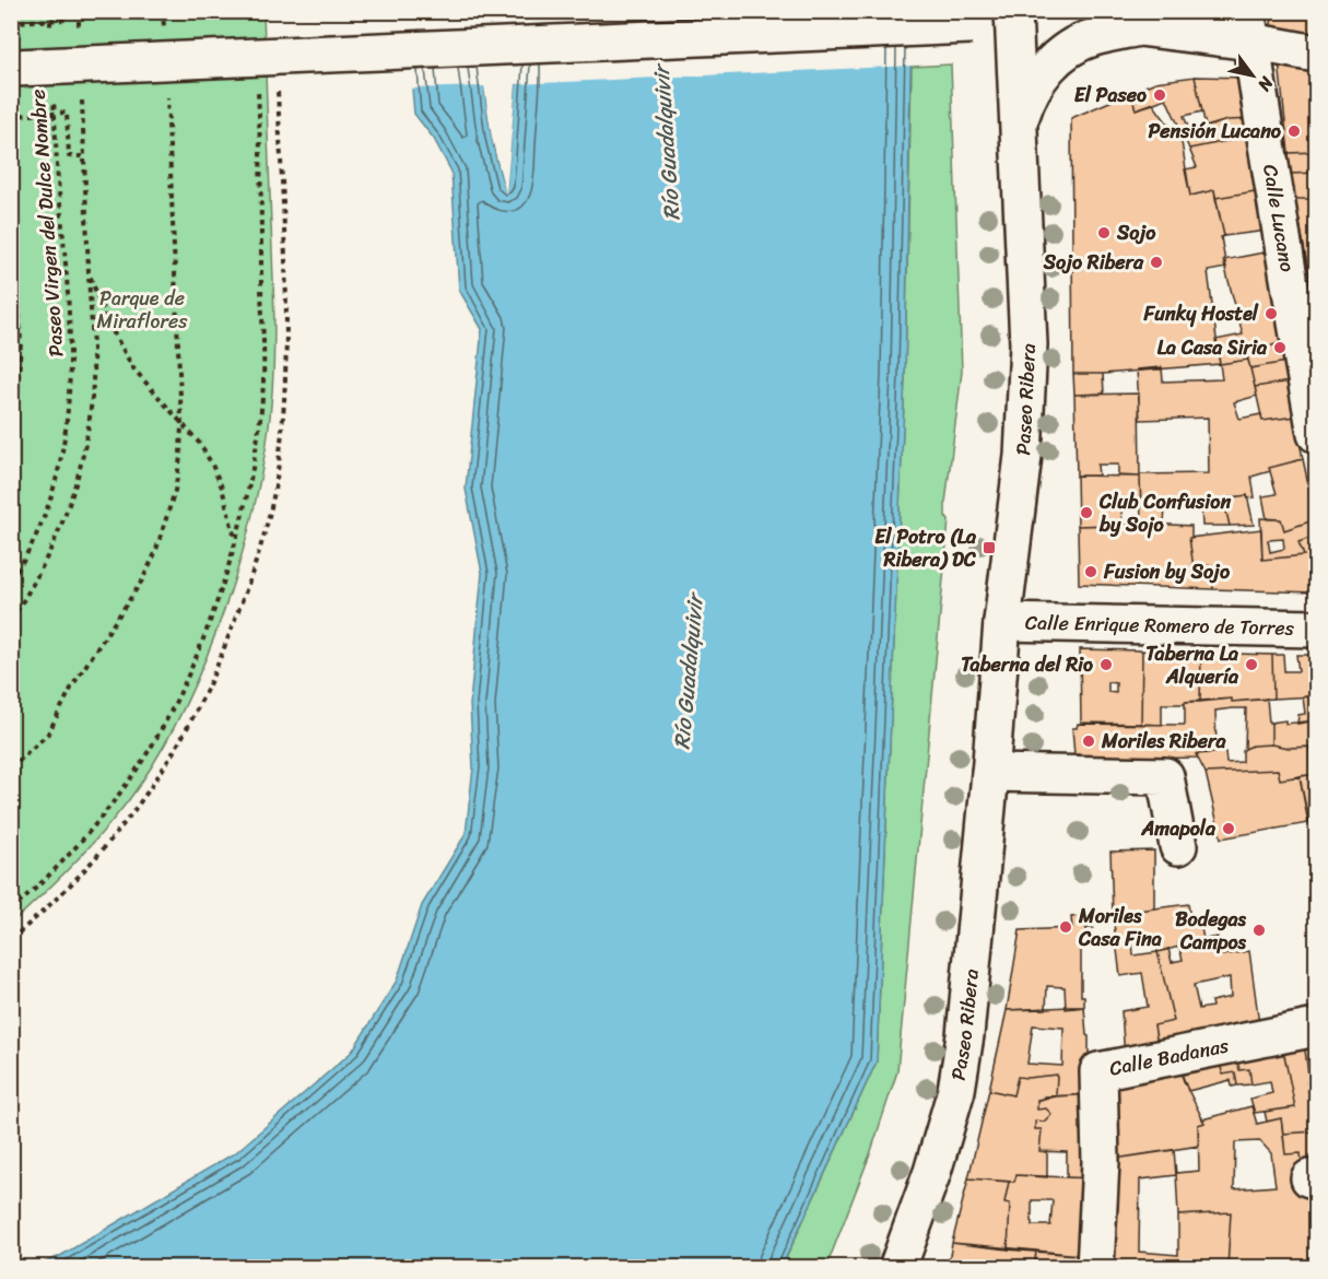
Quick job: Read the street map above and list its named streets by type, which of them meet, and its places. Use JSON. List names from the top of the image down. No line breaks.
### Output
{"streets":{"street":["Calle Lucano","Paseo Ribera","Calle Enrique Romero de Torres","Calle Badanas"],"path":["Paseo Virgen del Dulce Nombre"]},"crossings":[["Paseo Ribera","Calle Enrique Romero de Torres"]],"water":["Río Guadalquivir"],"parks":["Parque de Miraflores"],"places":{"other":["El Paseo","Pensión Lucano","Sojo","Sojo Ribera","Funky Hostel","La Casa Siria","Club Confusion by Sojo","Fusion by Sojo","Taberna del Rio","Taberna La Alquería","Moriles Ribera","Amapola","Moriles Casa Fina","Bodegas Campos"],"transit":["El Potro (La Ribera) DC"]},"north":"bottom right"}
